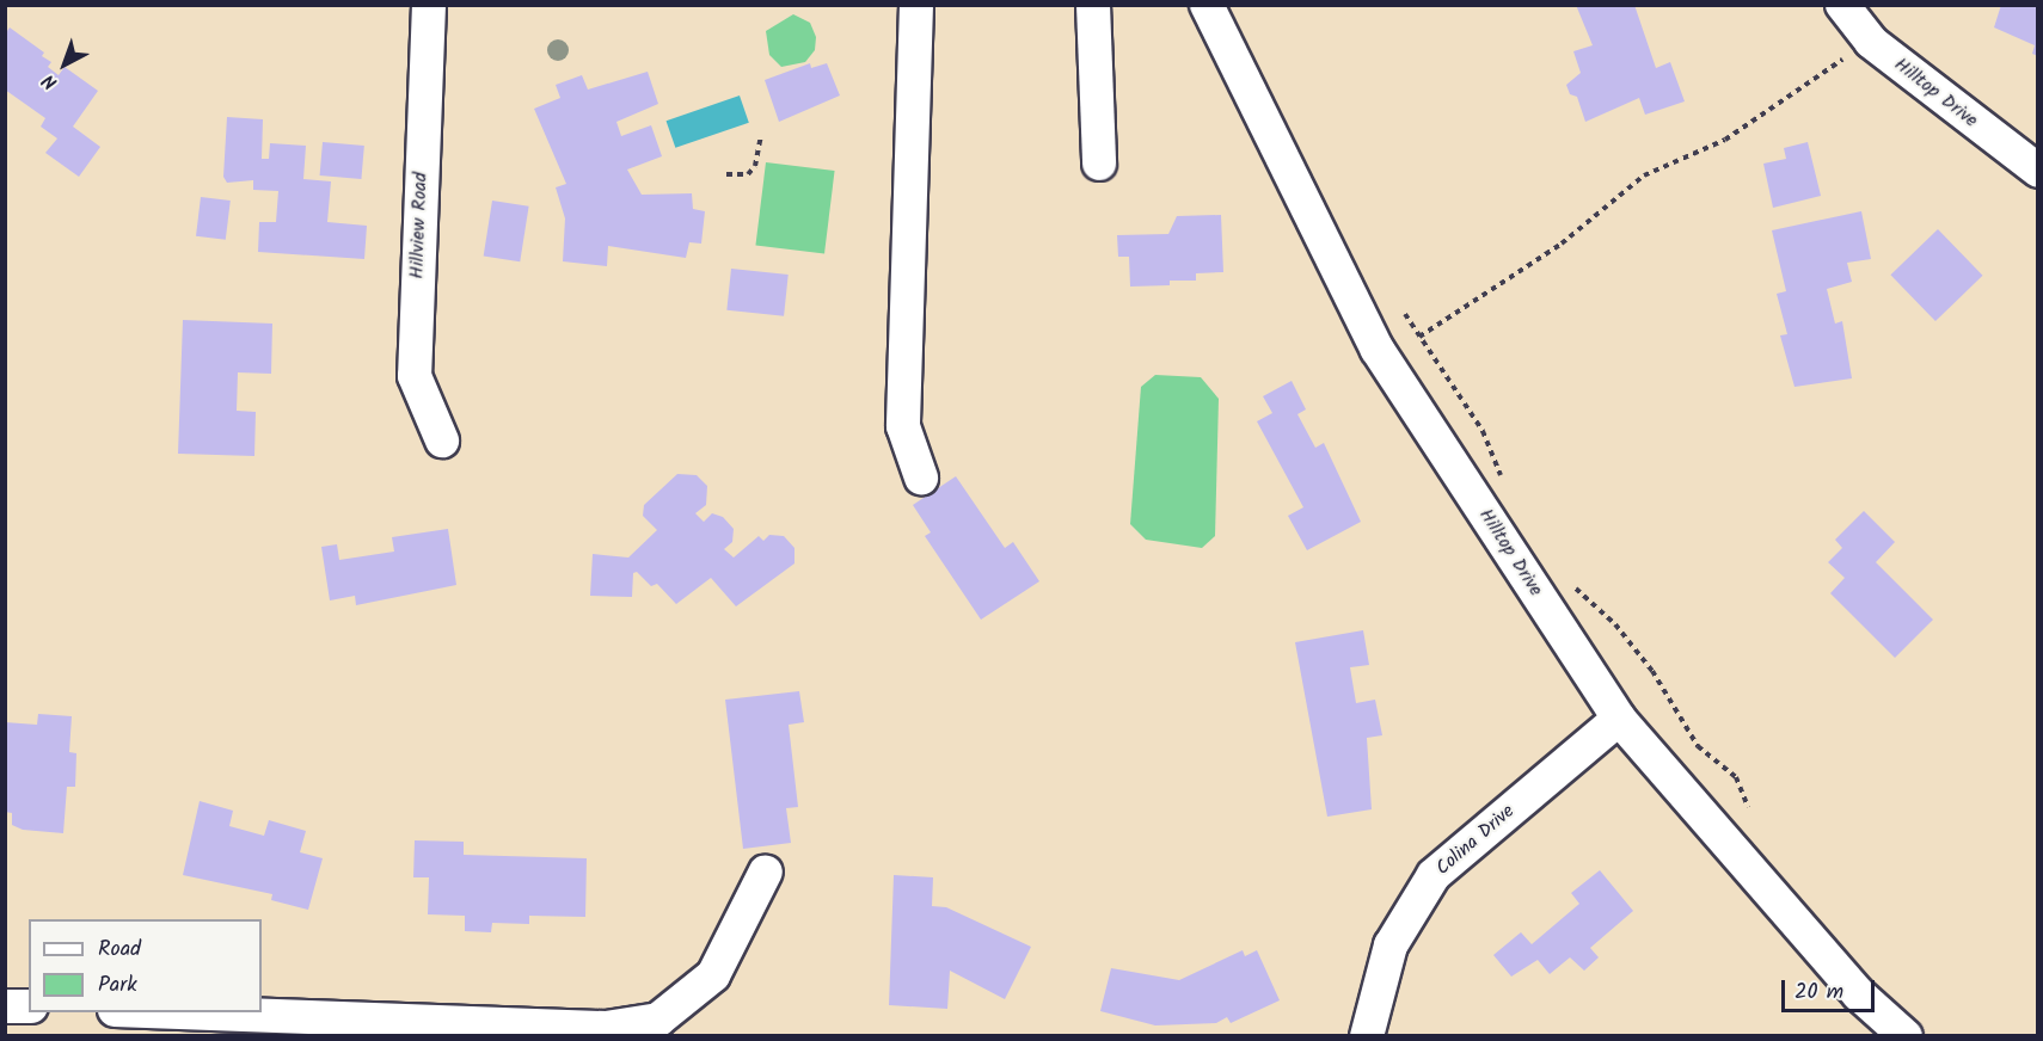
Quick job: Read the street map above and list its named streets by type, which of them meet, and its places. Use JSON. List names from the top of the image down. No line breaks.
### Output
{"streets":{"street":["Hilltop Drive","Hillview Road","Colina Drive"]},"crossings":[["Hilltop Drive","Colina Drive"]],"legend":["Road","Park"],"scale_bar":"20 m","north":"bottom left"}
